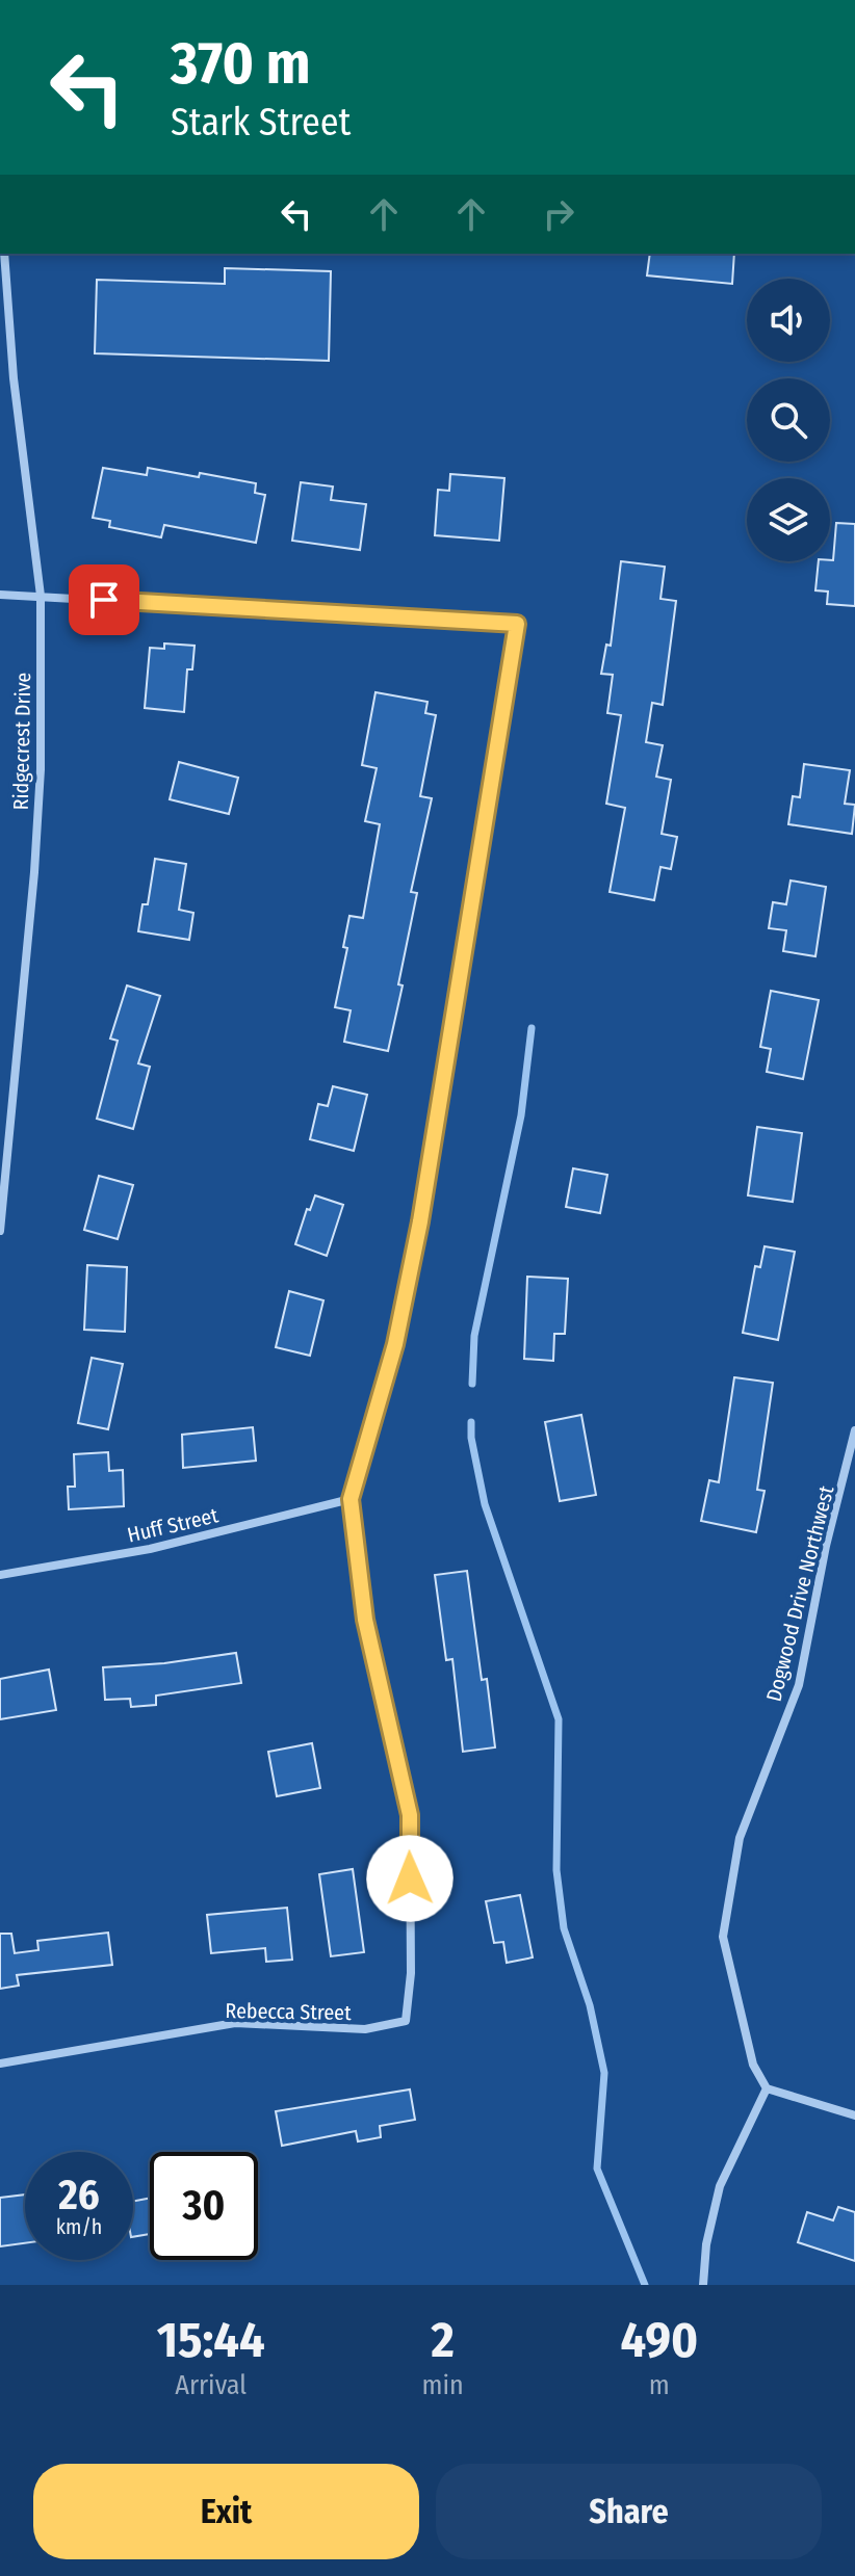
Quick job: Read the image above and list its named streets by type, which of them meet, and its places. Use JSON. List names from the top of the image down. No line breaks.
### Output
{"streets":{"street":["Ridgecrest Drive","Huff Street","Dogwood Drive Northwest","Rebecca Street"]},"crossings":[["Ridgecrest Drive","Rebecca Street"],["Huff Street","Rebecca Street"]],"page":{"turn":["370 m","Stark Street"],"speed":"26 km/h","limit":"30","eta":["15:44","Arrival","2","min","490","m"],"buttons":["Exit","Share"]}}
